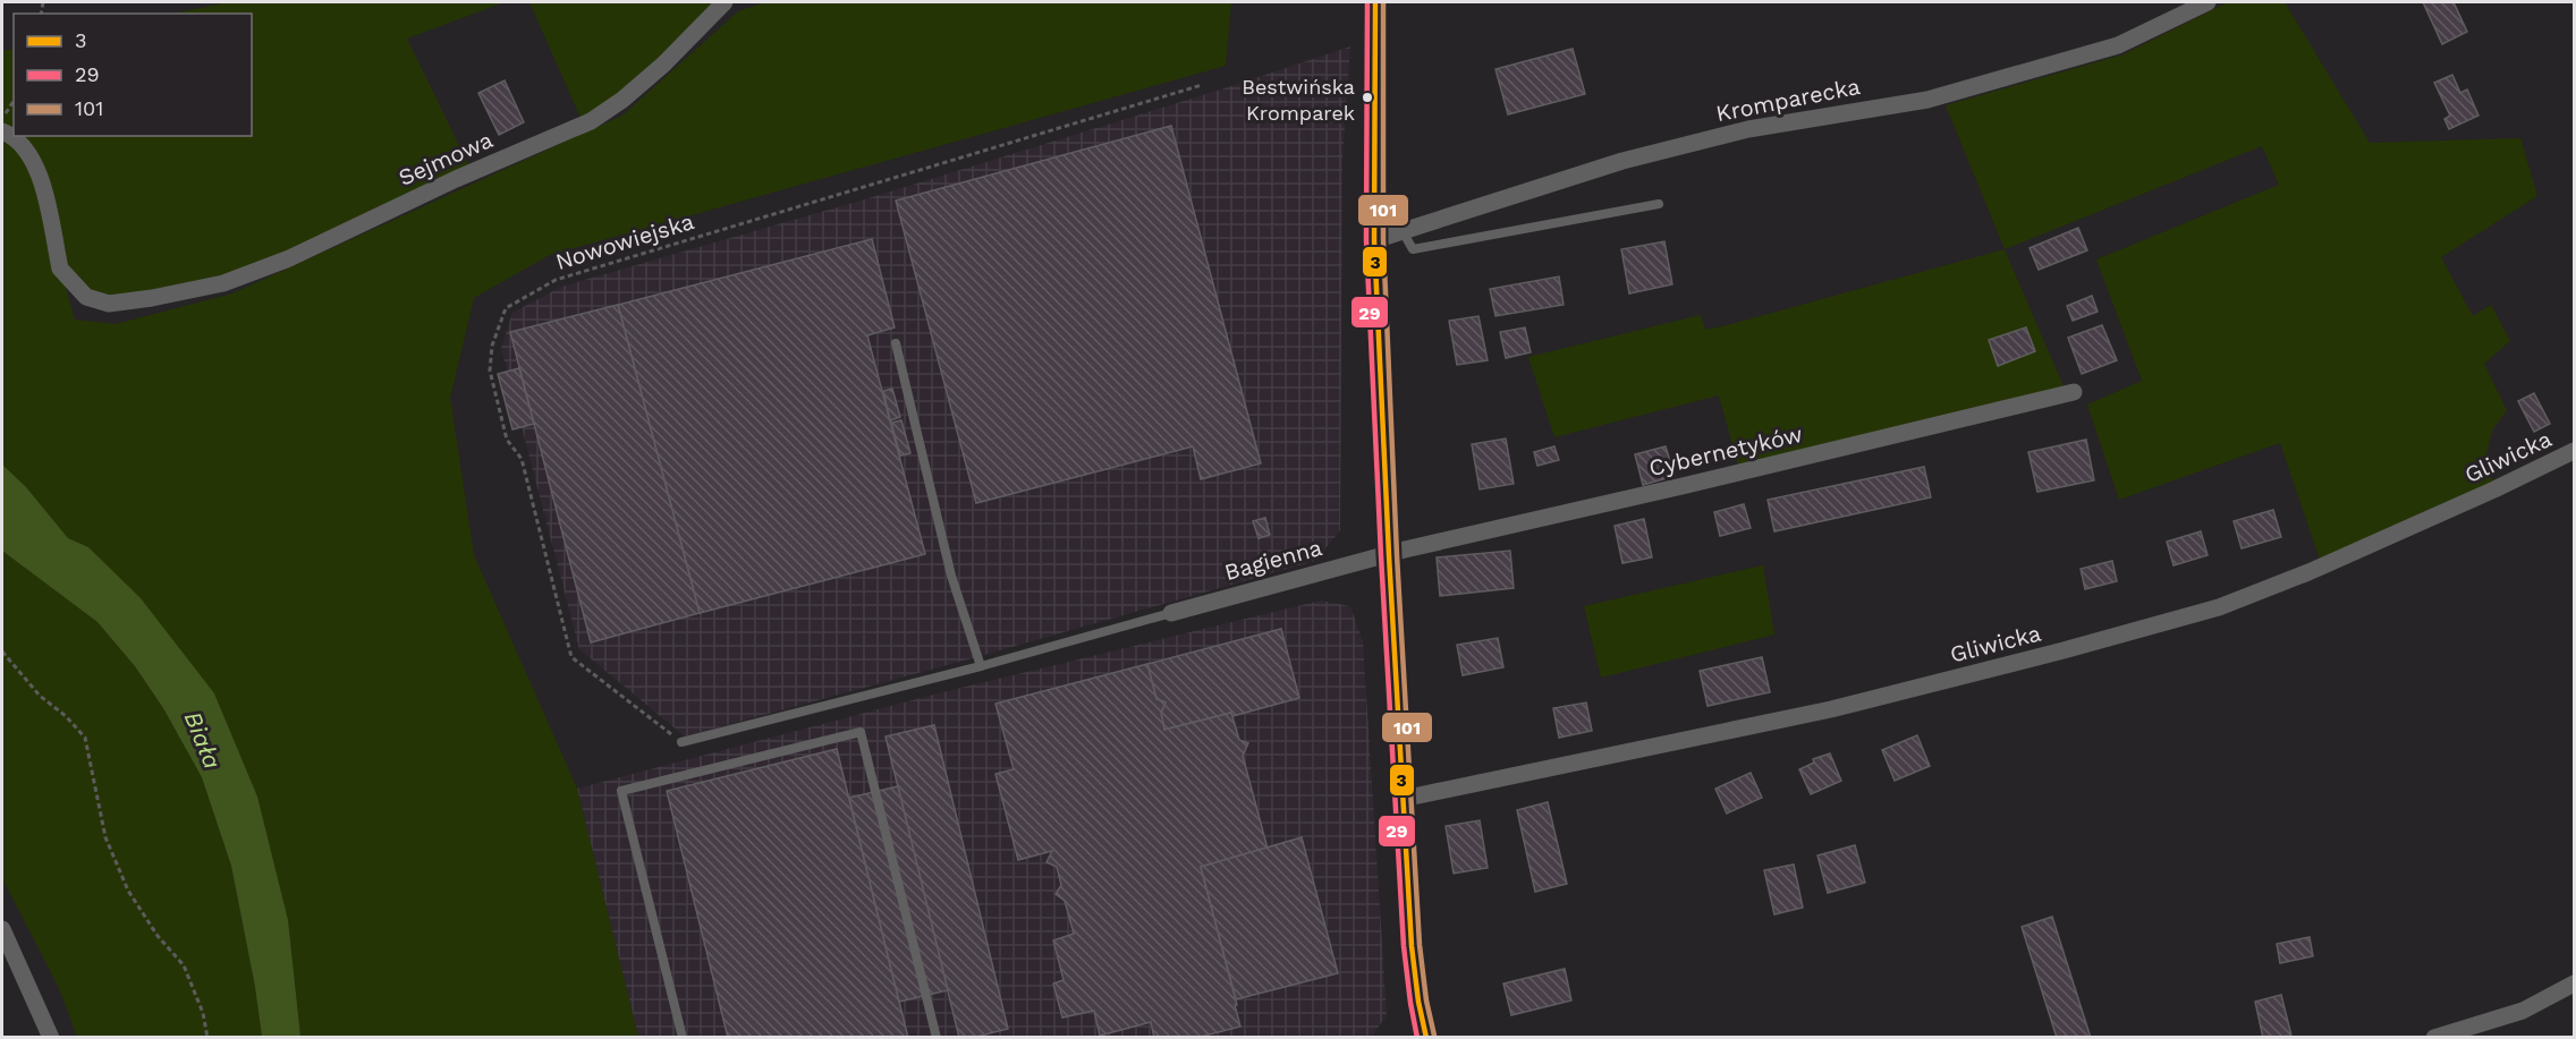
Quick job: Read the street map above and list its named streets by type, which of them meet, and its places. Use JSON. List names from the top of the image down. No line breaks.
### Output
{"streets":{"street":["Kromparecka","Sejmowa","Cybernetyków","Gliwicka","Bagienna"],"path":["Nowowiejska"]},"crossings":[["Cybernetyków","Bagienna"]],"water":["Biała"],"places":["Bestwińska Kromparek"],"lines":["transit line 3","transit line 29","transit line 101"],"legend":["3","29","101"]}
